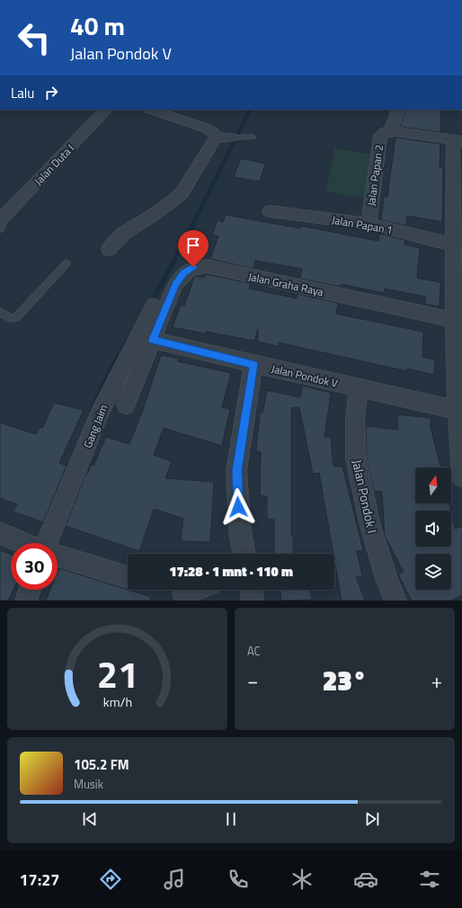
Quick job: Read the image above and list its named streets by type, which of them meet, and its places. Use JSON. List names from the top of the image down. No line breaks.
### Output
{"streets":{"street":["Jalan Duta I","Jalan Papan 2","Jalan Papan 1","Jalan Graha Raya","Jalan Pondok V","Gang Jaim","Jalan Pondok I"]},"crossings":[["Jalan Papan 2","Jalan Papan 1"],["Jalan Graha Raya","Jalan Pondok V"],["Jalan Pondok V","Jalan Pondok I"]],"north":"top","page":{"turn":["40 m","Jalan Pondok V"],"then":"Lalu","limit":"30","trip":"17:28 · 1 mnt · 110 m","tile":"AC","heat":["−","23°","+"],"song":["105.2 FM","Musik"],"tabs":"17:27","gauge":["21","km/h"]}}
